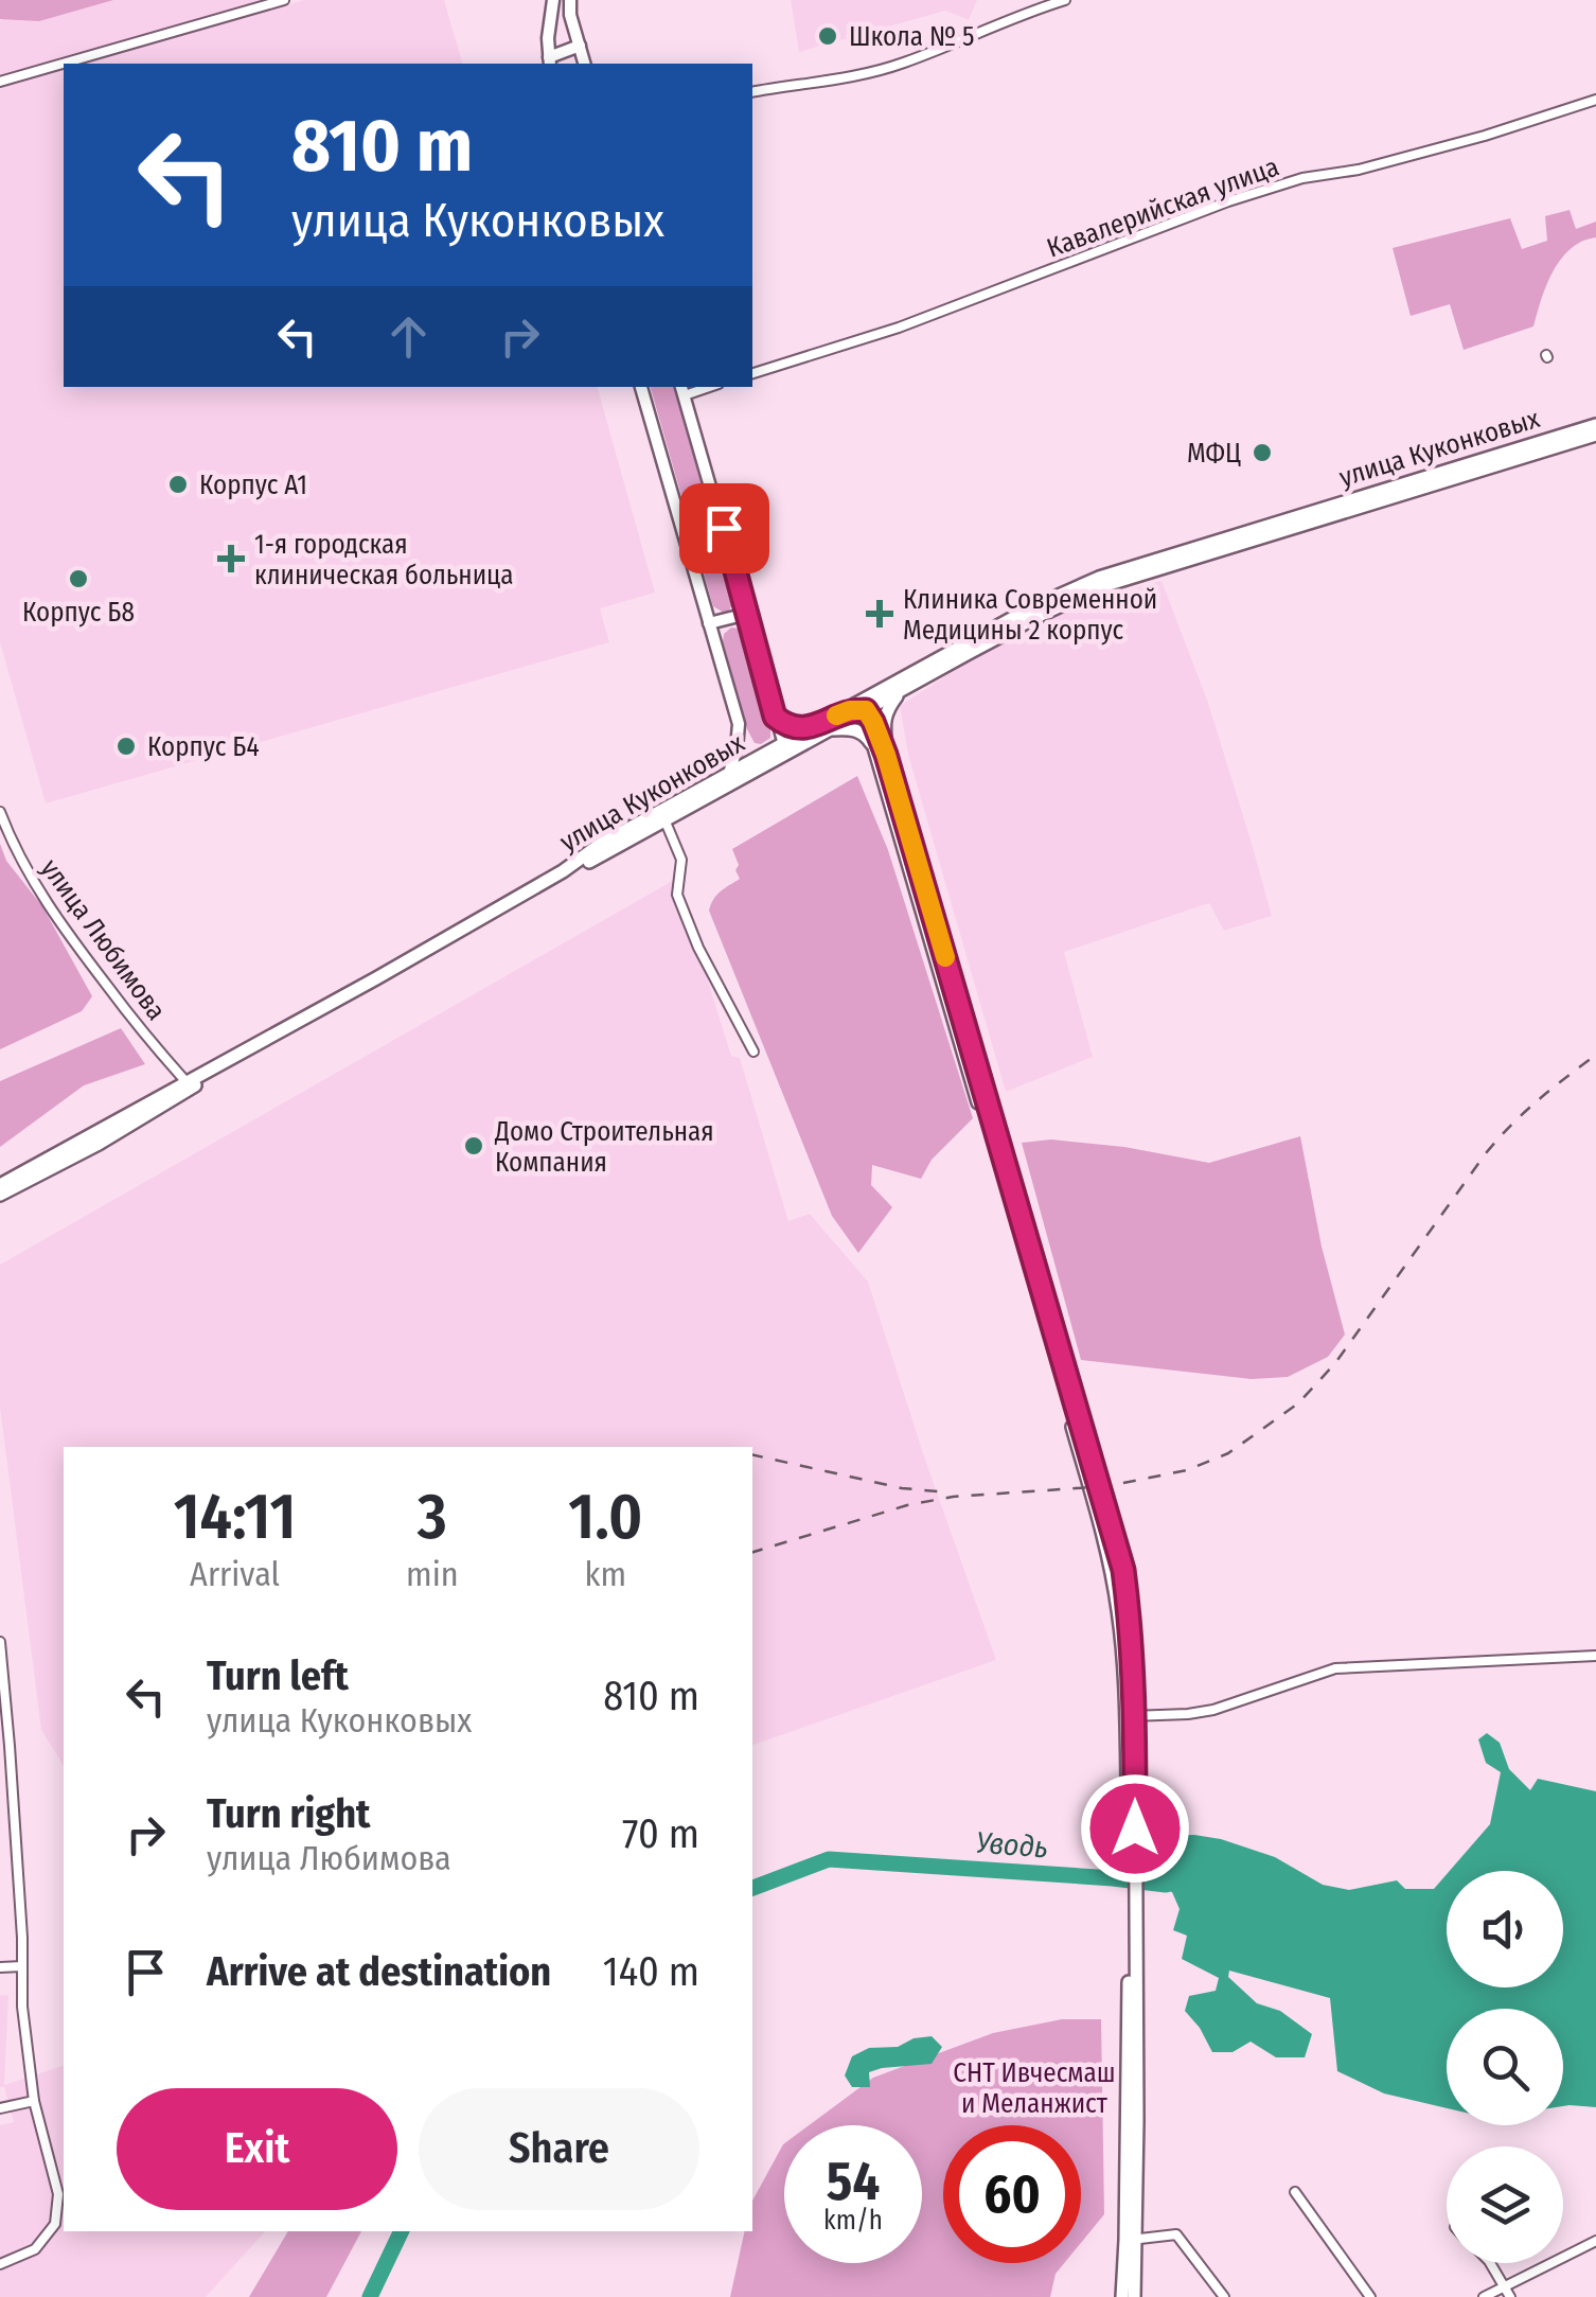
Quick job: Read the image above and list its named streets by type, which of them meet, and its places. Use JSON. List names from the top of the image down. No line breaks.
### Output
{"streets":{"main road":["улица Куконковых"],"street":["Кавалерийская улица","улица Любимова"]},"crossings":[["улица Куконковых","улица Любимова"]],"water":["Уводь"],"parks":["СНТ Ивчесмаш и Меланжист"],"places":{"other":["Школа № 5","МФЦ","Корпус А1","Корпус Б8","Корпус Б4","Домо Строительная Компания"],"health":["1-я городская клиническая больница","Клиника Современной Медицины 2 корпус"]},"page":{"turn":["810 m","улица Куконковых"],"eta":["14:11","Arrival","3","min","1.0","km"],"list":[{"name":"Turn left","note":"улица Куконковых","value":"810 m"},{"name":"Turn right","note":"улица Любимова","value":"70 m"},{"name":"Arrive at destination","value":"140 m"}],"buttons":["Exit","Share"],"speed":"54 km/h","limit":"60"}}
